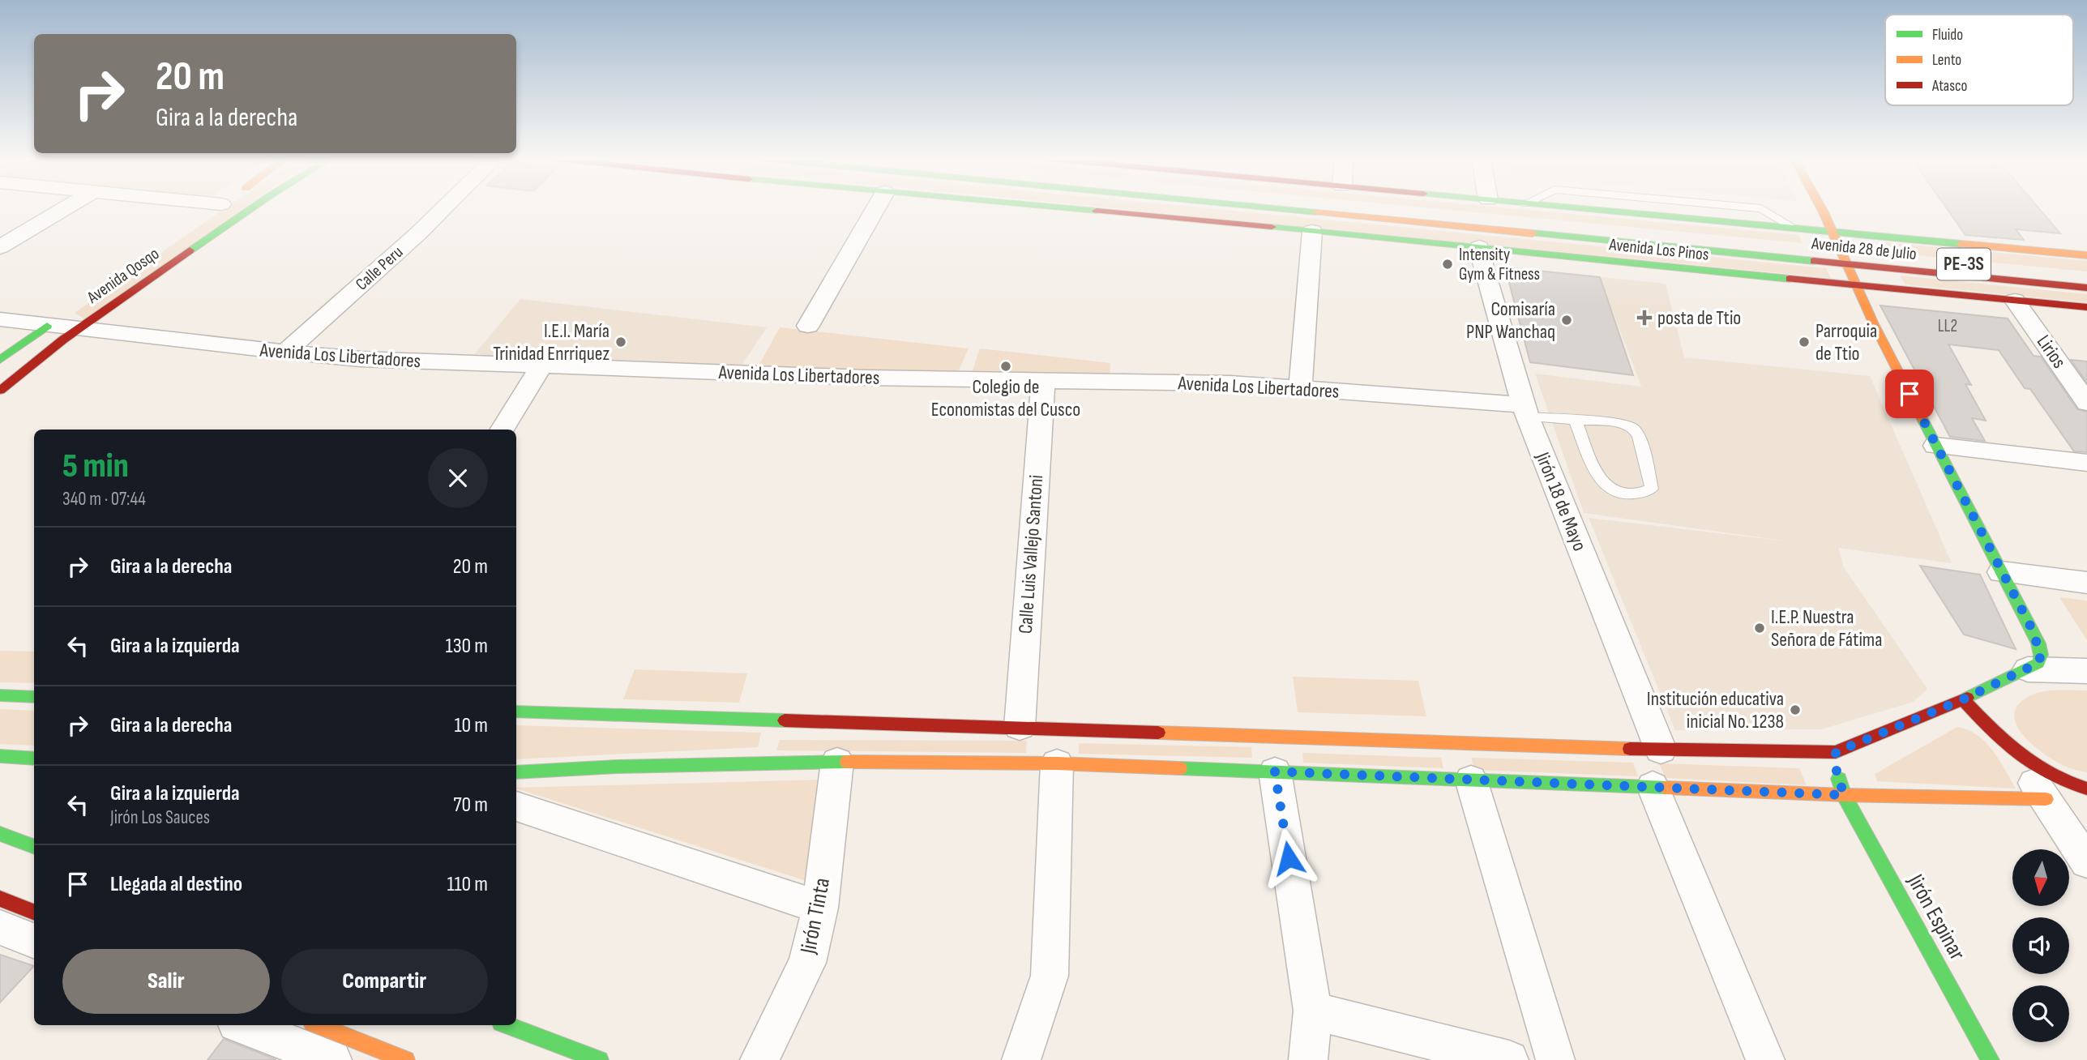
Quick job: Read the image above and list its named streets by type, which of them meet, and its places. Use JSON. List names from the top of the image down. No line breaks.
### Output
{"streets":{"main road":["Avenida 28 de Julio","Avenida Los Pinos","PE-3S","Avenida Qosqo","Jirón Espinar"],"street":["Calle Peru","Lirios","Avenida Los Libertadores","Jirón 18 de Mayo","Calle Luis Vallejo Santoni","Jirón Tinta"]},"crossings":[["Avenida Los Pinos","Lirios"],["Avenida Los Pinos","Jirón 18 de Mayo"],["Calle Peru","Avenida Los Libertadores"],["Avenida Qosqo","Avenida Los Libertadores"],["Avenida Los Libertadores","Jirón 18 de Mayo"],["Avenida Los Libertadores","Calle Luis Vallejo Santoni"]],"places":{"other":["Intensity Gym & Fitness","Comisaría PNP Wanchaq","I.E.I. María Trinidad Enrriquez","Parroquia de Ttio","Colegio de Economistas del Cusco","I.E.P. Nuestra Señora de Fátima","Institución educativa inicial No. 1238"],"health":["posta de Ttio"]},"house_numbers":["LL2"],"legend":["Fluido","Lento","Atasco"],"north":"bottom","page":{"turn":["20 m","Gira a la derecha"],"heading":["5 min","340 m · 07:44"],"list":[{"name":"Gira a la derecha","value":"20 m"},{"name":"Gira a la izquierda","value":"130 m"},{"name":"Gira a la derecha","value":"10 m"},{"name":"Gira a la izquierda","note":"Jirón Los Sauces","value":"70 m"},{"name":"Llegada al destino","value":"110 m"}],"buttons":["Salir","Compartir"]}}
